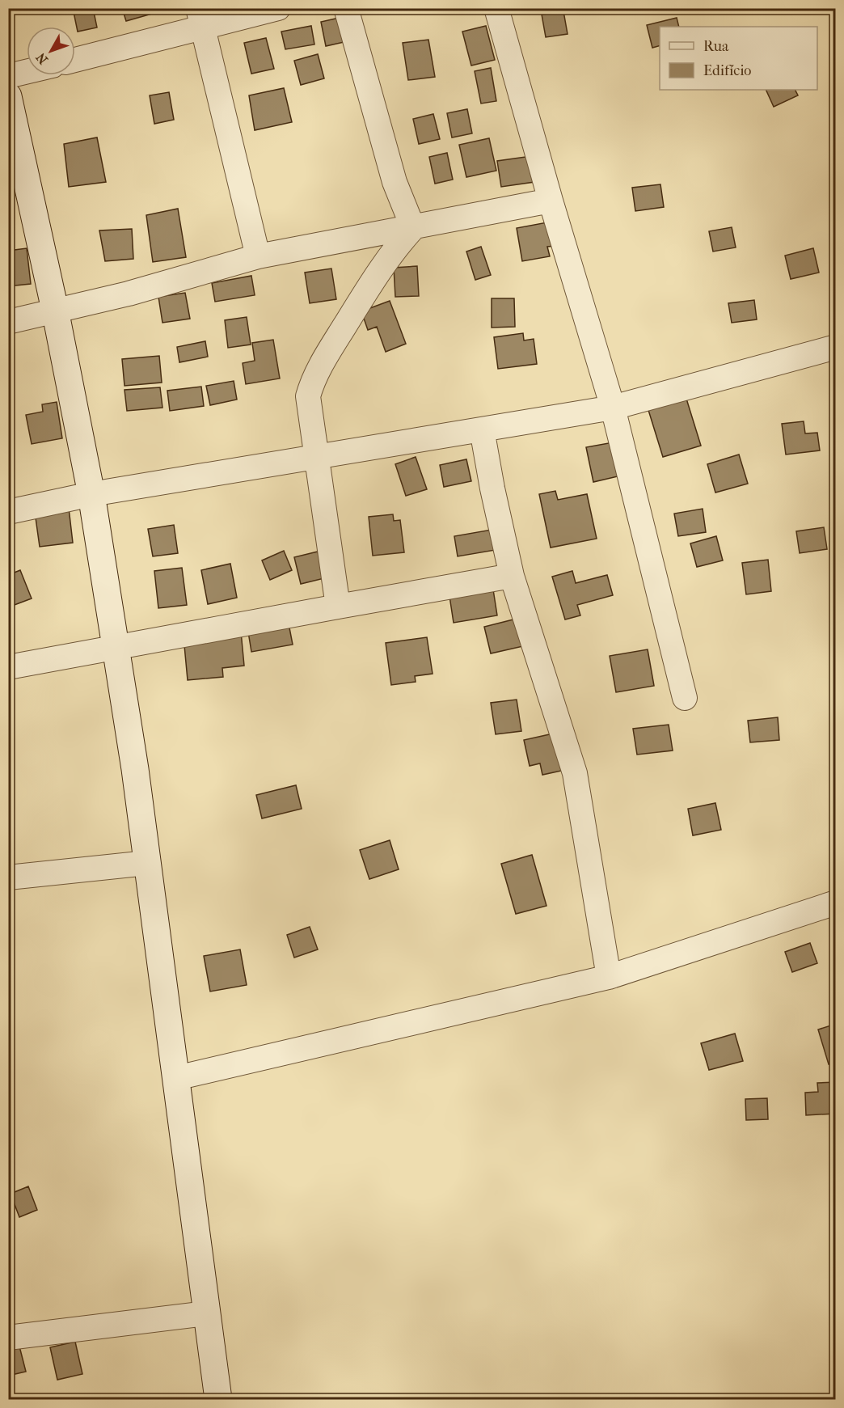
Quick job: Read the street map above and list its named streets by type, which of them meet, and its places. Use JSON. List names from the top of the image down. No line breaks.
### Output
{"legend":["Rua","Edifício"],"north":"bottom left"}
